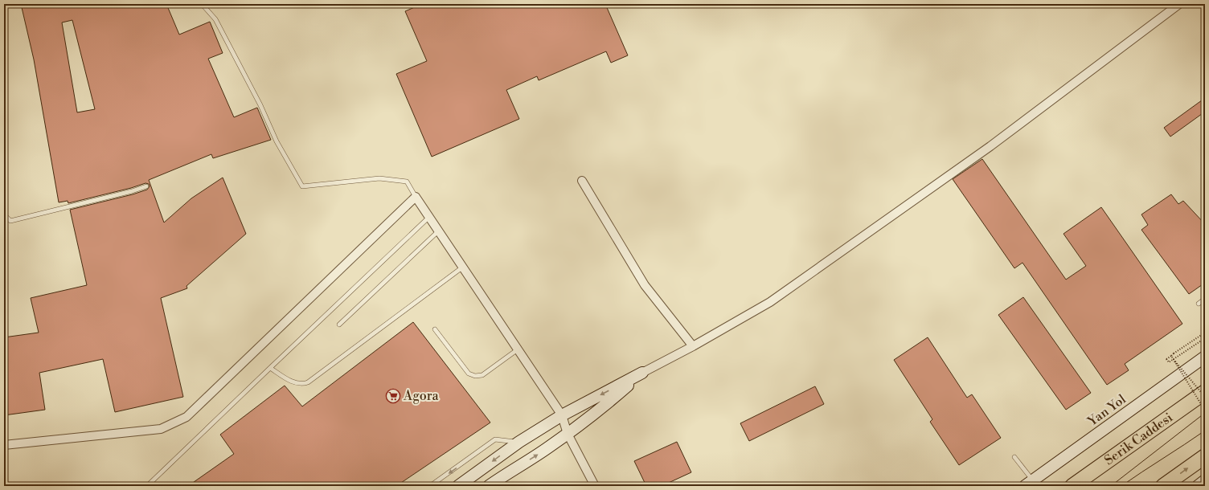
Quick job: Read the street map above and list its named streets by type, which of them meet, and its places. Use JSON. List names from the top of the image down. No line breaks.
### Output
{"streets":{"highway":["Serik Caddesi"],"street":["Yan Yol"]},"places":{"supermarket":["Agora"]}}
